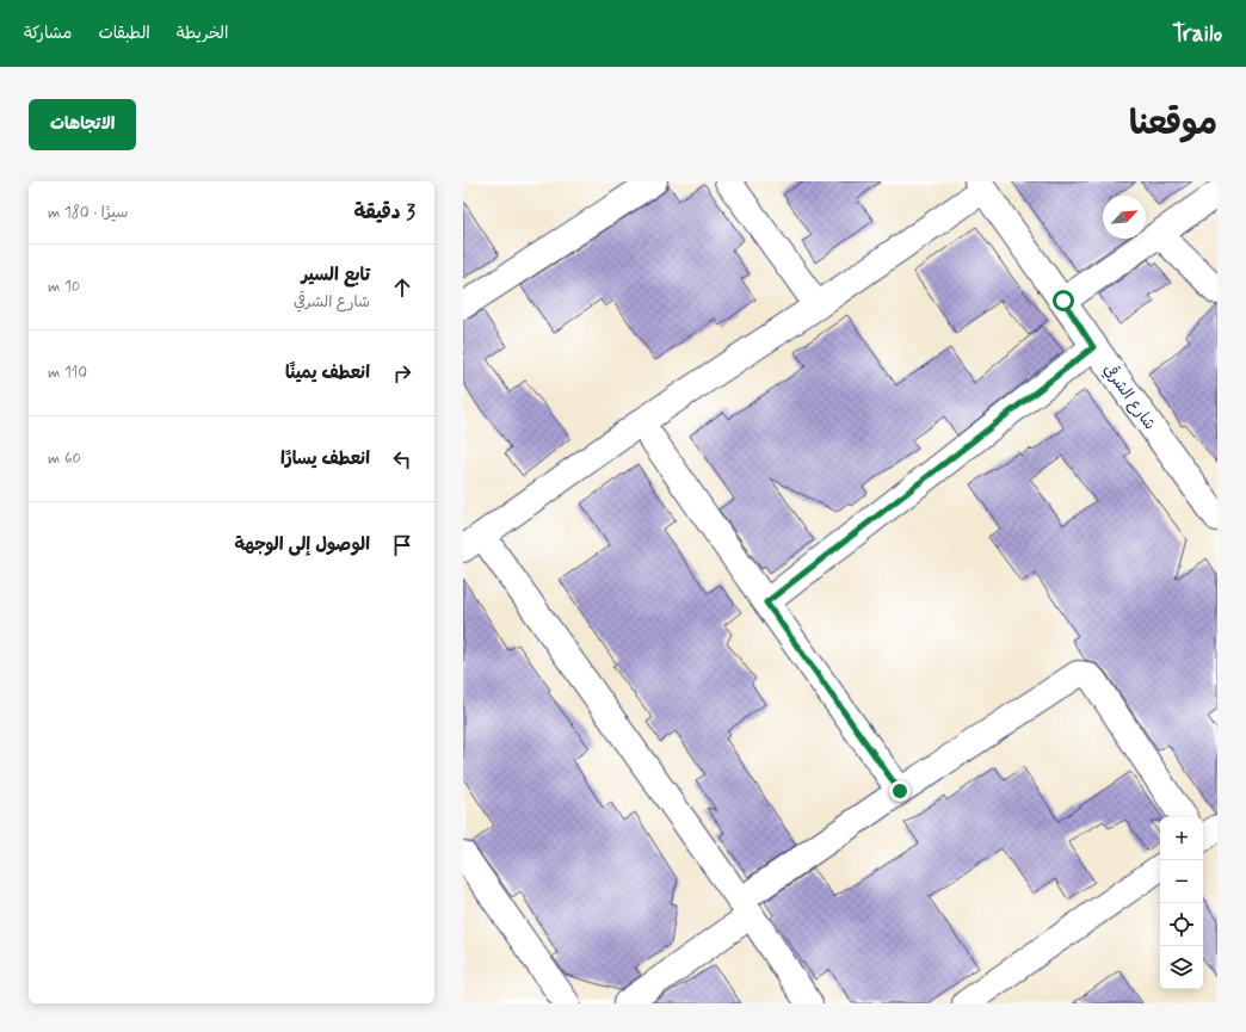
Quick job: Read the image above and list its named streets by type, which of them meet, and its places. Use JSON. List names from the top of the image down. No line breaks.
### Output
{"streets":{"street":["شارع الشرقي"]},"north":"top right","page":{"header":"Trailo","nav":["الخريطة","الطبقات","مشاركة"],"title":"موقعنا","buttons":"الاتجاهات","heading":["3 دقيقة","سيرًا · 180 m"],"list":[["تابع السير","شارع الشرقي","10 m"],["انعطف يمينًا","110 m"],["انعطف يسارًا","60 m"],"الوصول إلى الوجهة"],"map_buttons":["+","−"]}}
